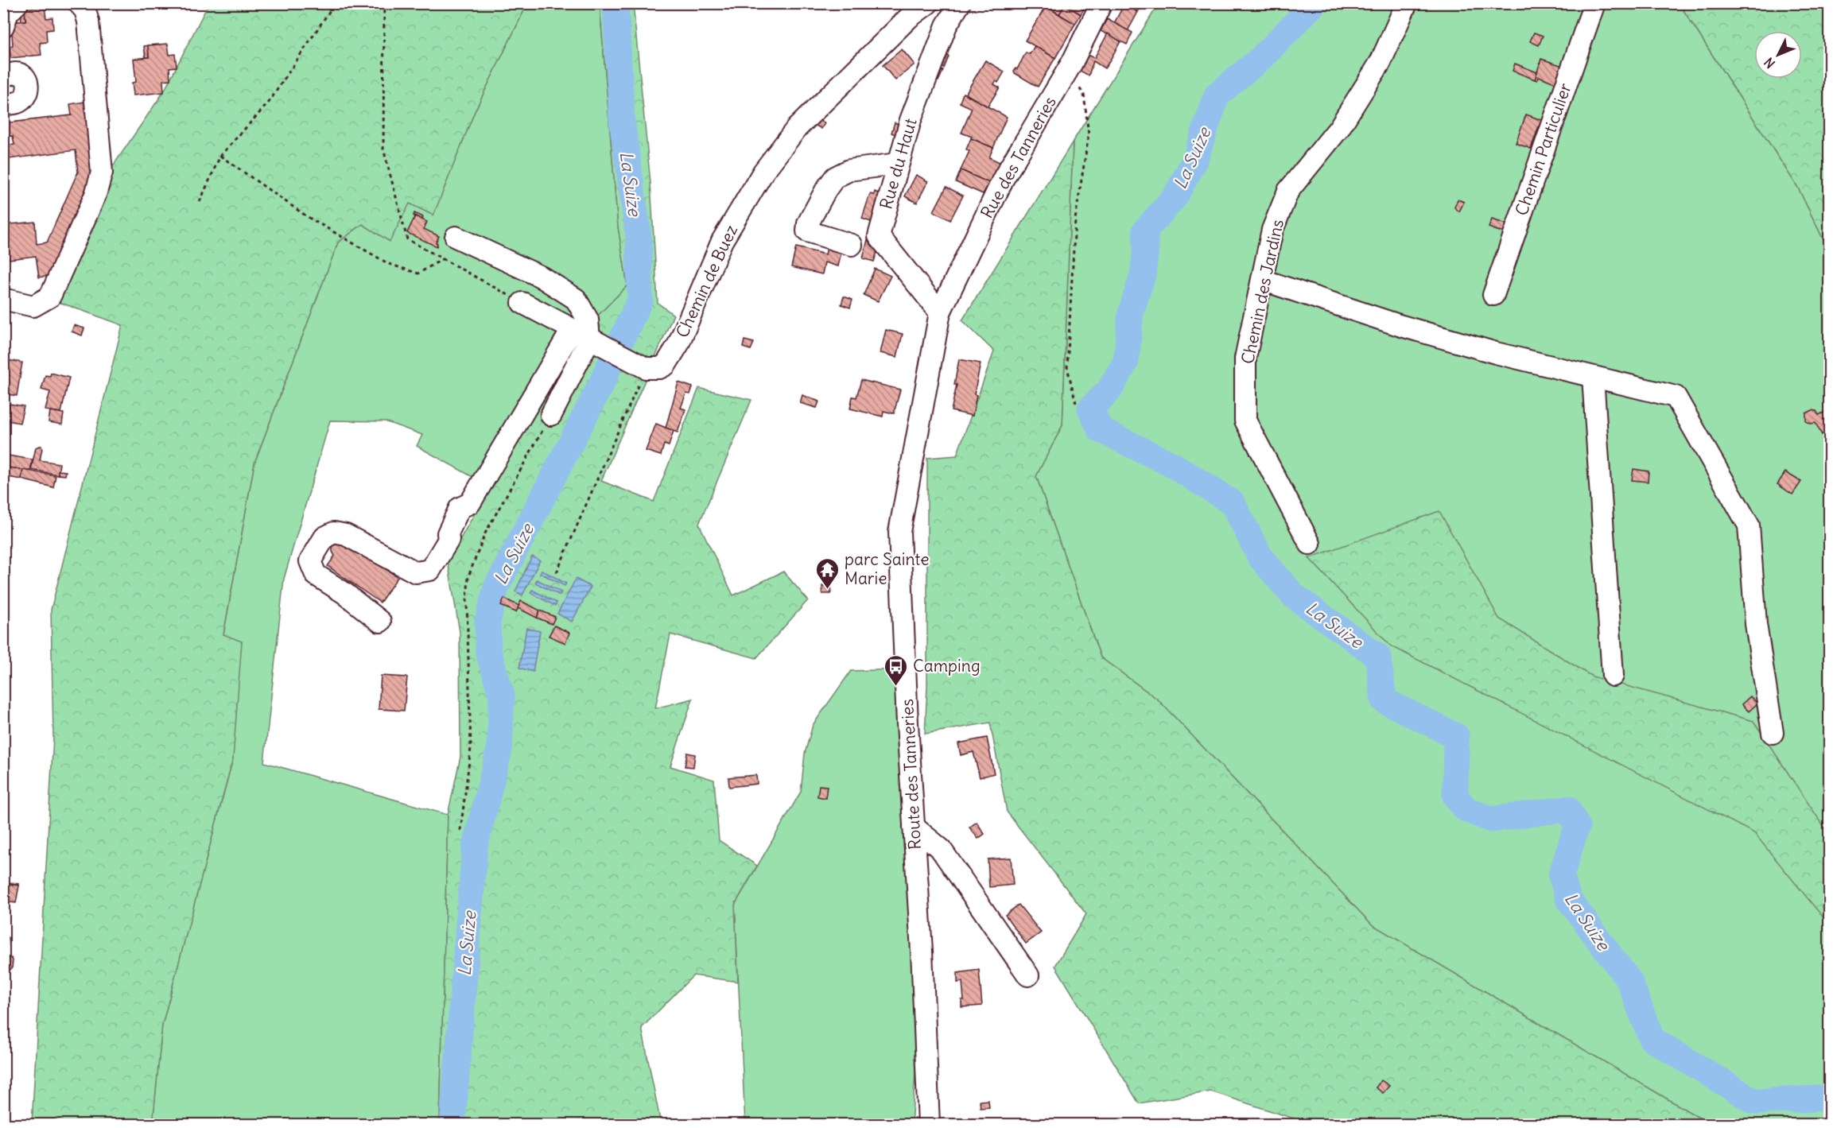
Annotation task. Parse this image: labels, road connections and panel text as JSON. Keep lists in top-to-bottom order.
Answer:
{
  "streets": {
    "street": [
      "Chemin Particulier",
      "Rue des Tanneries",
      "Rue du Haut",
      "Chemin de Buez",
      "Chemin des Jardins",
      "Route des Tanneries"
    ]
  },
  "crossings": [
    ["Rue des Tanneries", "Rue du Haut"],
    ["Rue des Tanneries", "Route des Tanneries"],
    ["Rue du Haut", "Route des Tanneries"]
  ],
  "water": ["La Suize"],
  "places": {
    "temple": ["parc Sainte Marie"],
    "bus stop": ["Camping"]
  },
  "north": "bottom left"
}
